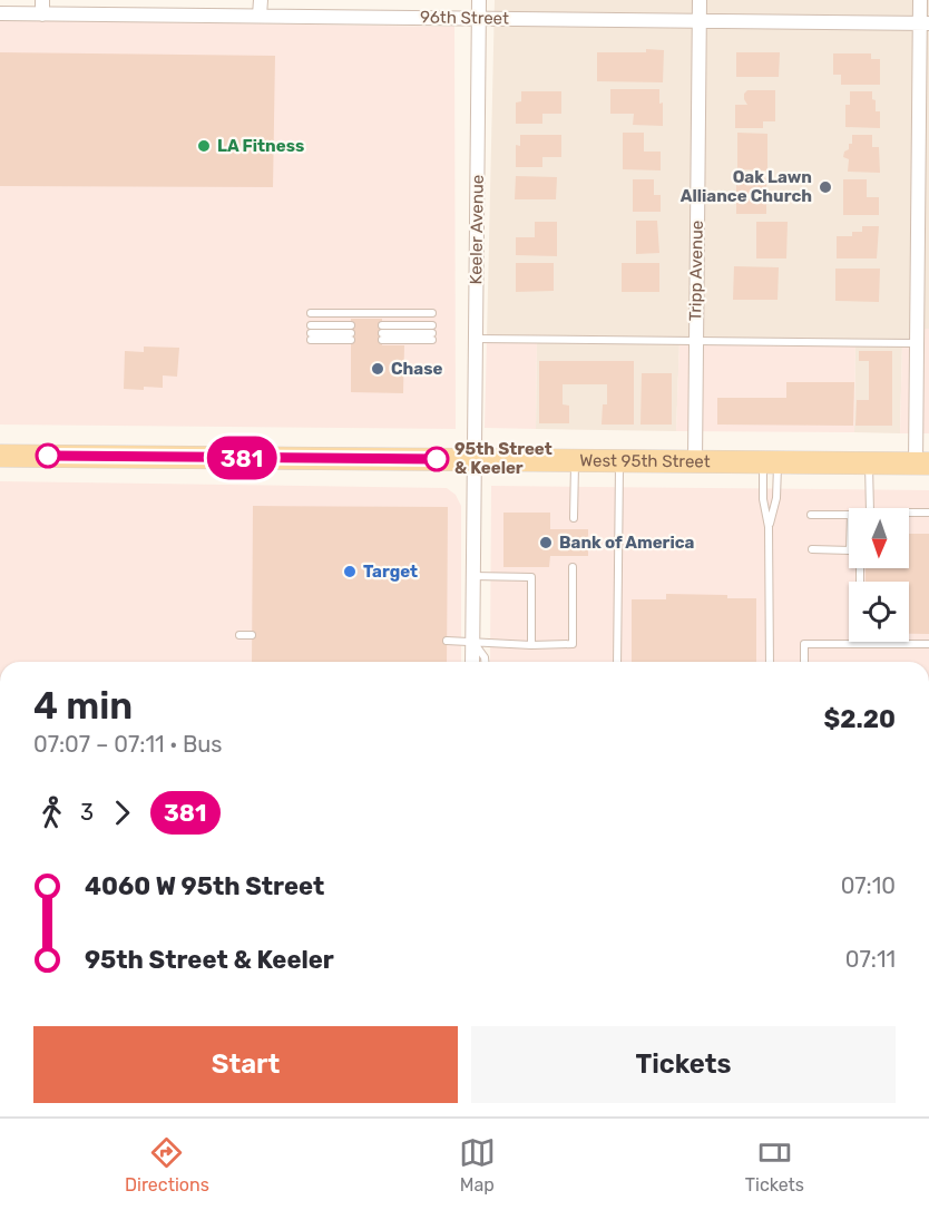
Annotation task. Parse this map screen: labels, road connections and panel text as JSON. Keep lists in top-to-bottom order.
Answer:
{
  "streets": {
    "main road": ["West 95th Street"],
    "street": ["96th Street", "Keeler Avenue", "Tripp Avenue"]
  },
  "crossings": [
    ["96th Street", "Keeler Avenue"],
    ["96th Street", "Tripp Avenue"],
    ["Keeler Avenue", "West 95th Street"],
    ["Tripp Avenue", "West 95th Street"]
  ],
  "places": [
    "LA Fitness",
    "Oak Lawn Alliance Church",
    "Chase",
    "95th Street & Keeler",
    "Bank of America",
    "Target"
  ],
  "lines": ["bus line 381"],
  "north": "bottom",
  "page": {
    "on_map": "381",
    "heading": ["4 min", "07:07 – 07:11 · Bus", "$2.20"],
    "legs": ["3", "381"],
    "list": [
      {
        "name": "4060 W 95th Street",
        "value": "07:10"
      },
      {
        "name": "95th Street & Keeler",
        "value": "07:11"
      }
    ],
    "buttons": ["Start", "Tickets"],
    "tabs": ["Directions", "Map", "Tickets"]
  }
}
